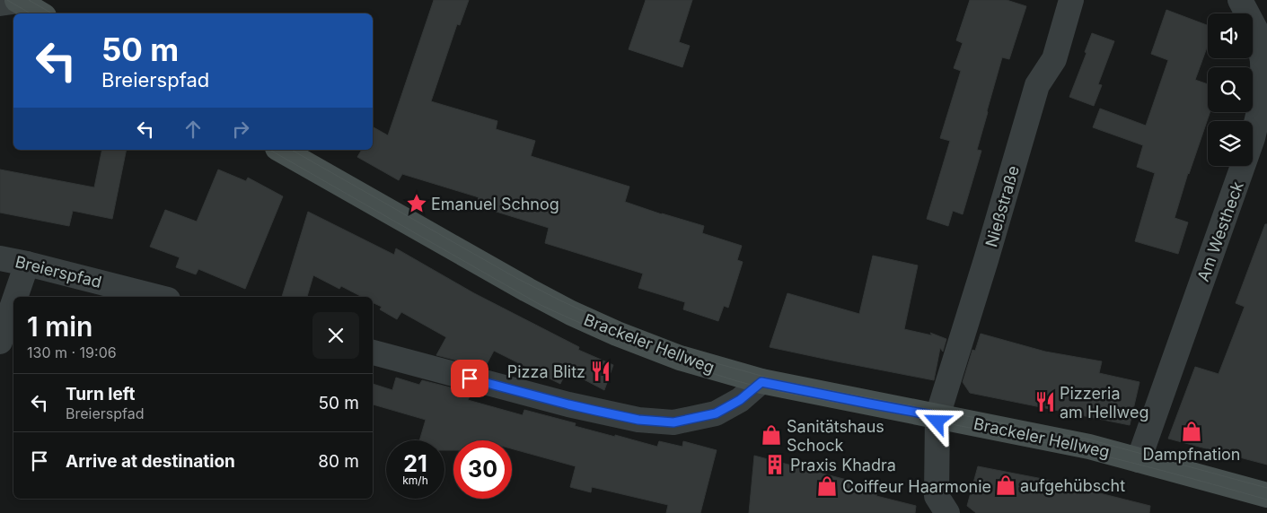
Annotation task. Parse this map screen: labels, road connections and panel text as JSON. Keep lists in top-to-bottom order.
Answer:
{
  "streets": {
    "main road": ["Brackeler Hellweg"],
    "street": ["Nießstraße", "Am Westheck", "Breierspfad"]
  },
  "crossings": [
    ["Nießstraße", "Brackeler Hellweg"],
    ["Am Westheck", "Brackeler Hellweg"]
  ],
  "places": {
    "place": ["Emanuel Schnog"],
    "restaurant": ["Pizza Blitz", "Pizzeria am Hellweg"],
    "shop": [
      "Dampfnation",
      "Sanitätshaus Schock",
      "aufgehübscht",
      "Coiffeur Haarmonie"
    ],
    "building": ["Praxis Khadra"]
  },
  "page": {
    "turn": ["50 m", "Breierspfad"],
    "heading": ["1 min", "130 m · 19:06"],
    "list": [
      {
        "name": "Turn left",
        "note": "Breierspfad",
        "value": "50 m"
      },
      {
        "name": "Arrive at destination",
        "value": "80 m"
      }
    ],
    "speed": "21 km/h",
    "limit": "30"
  }
}
